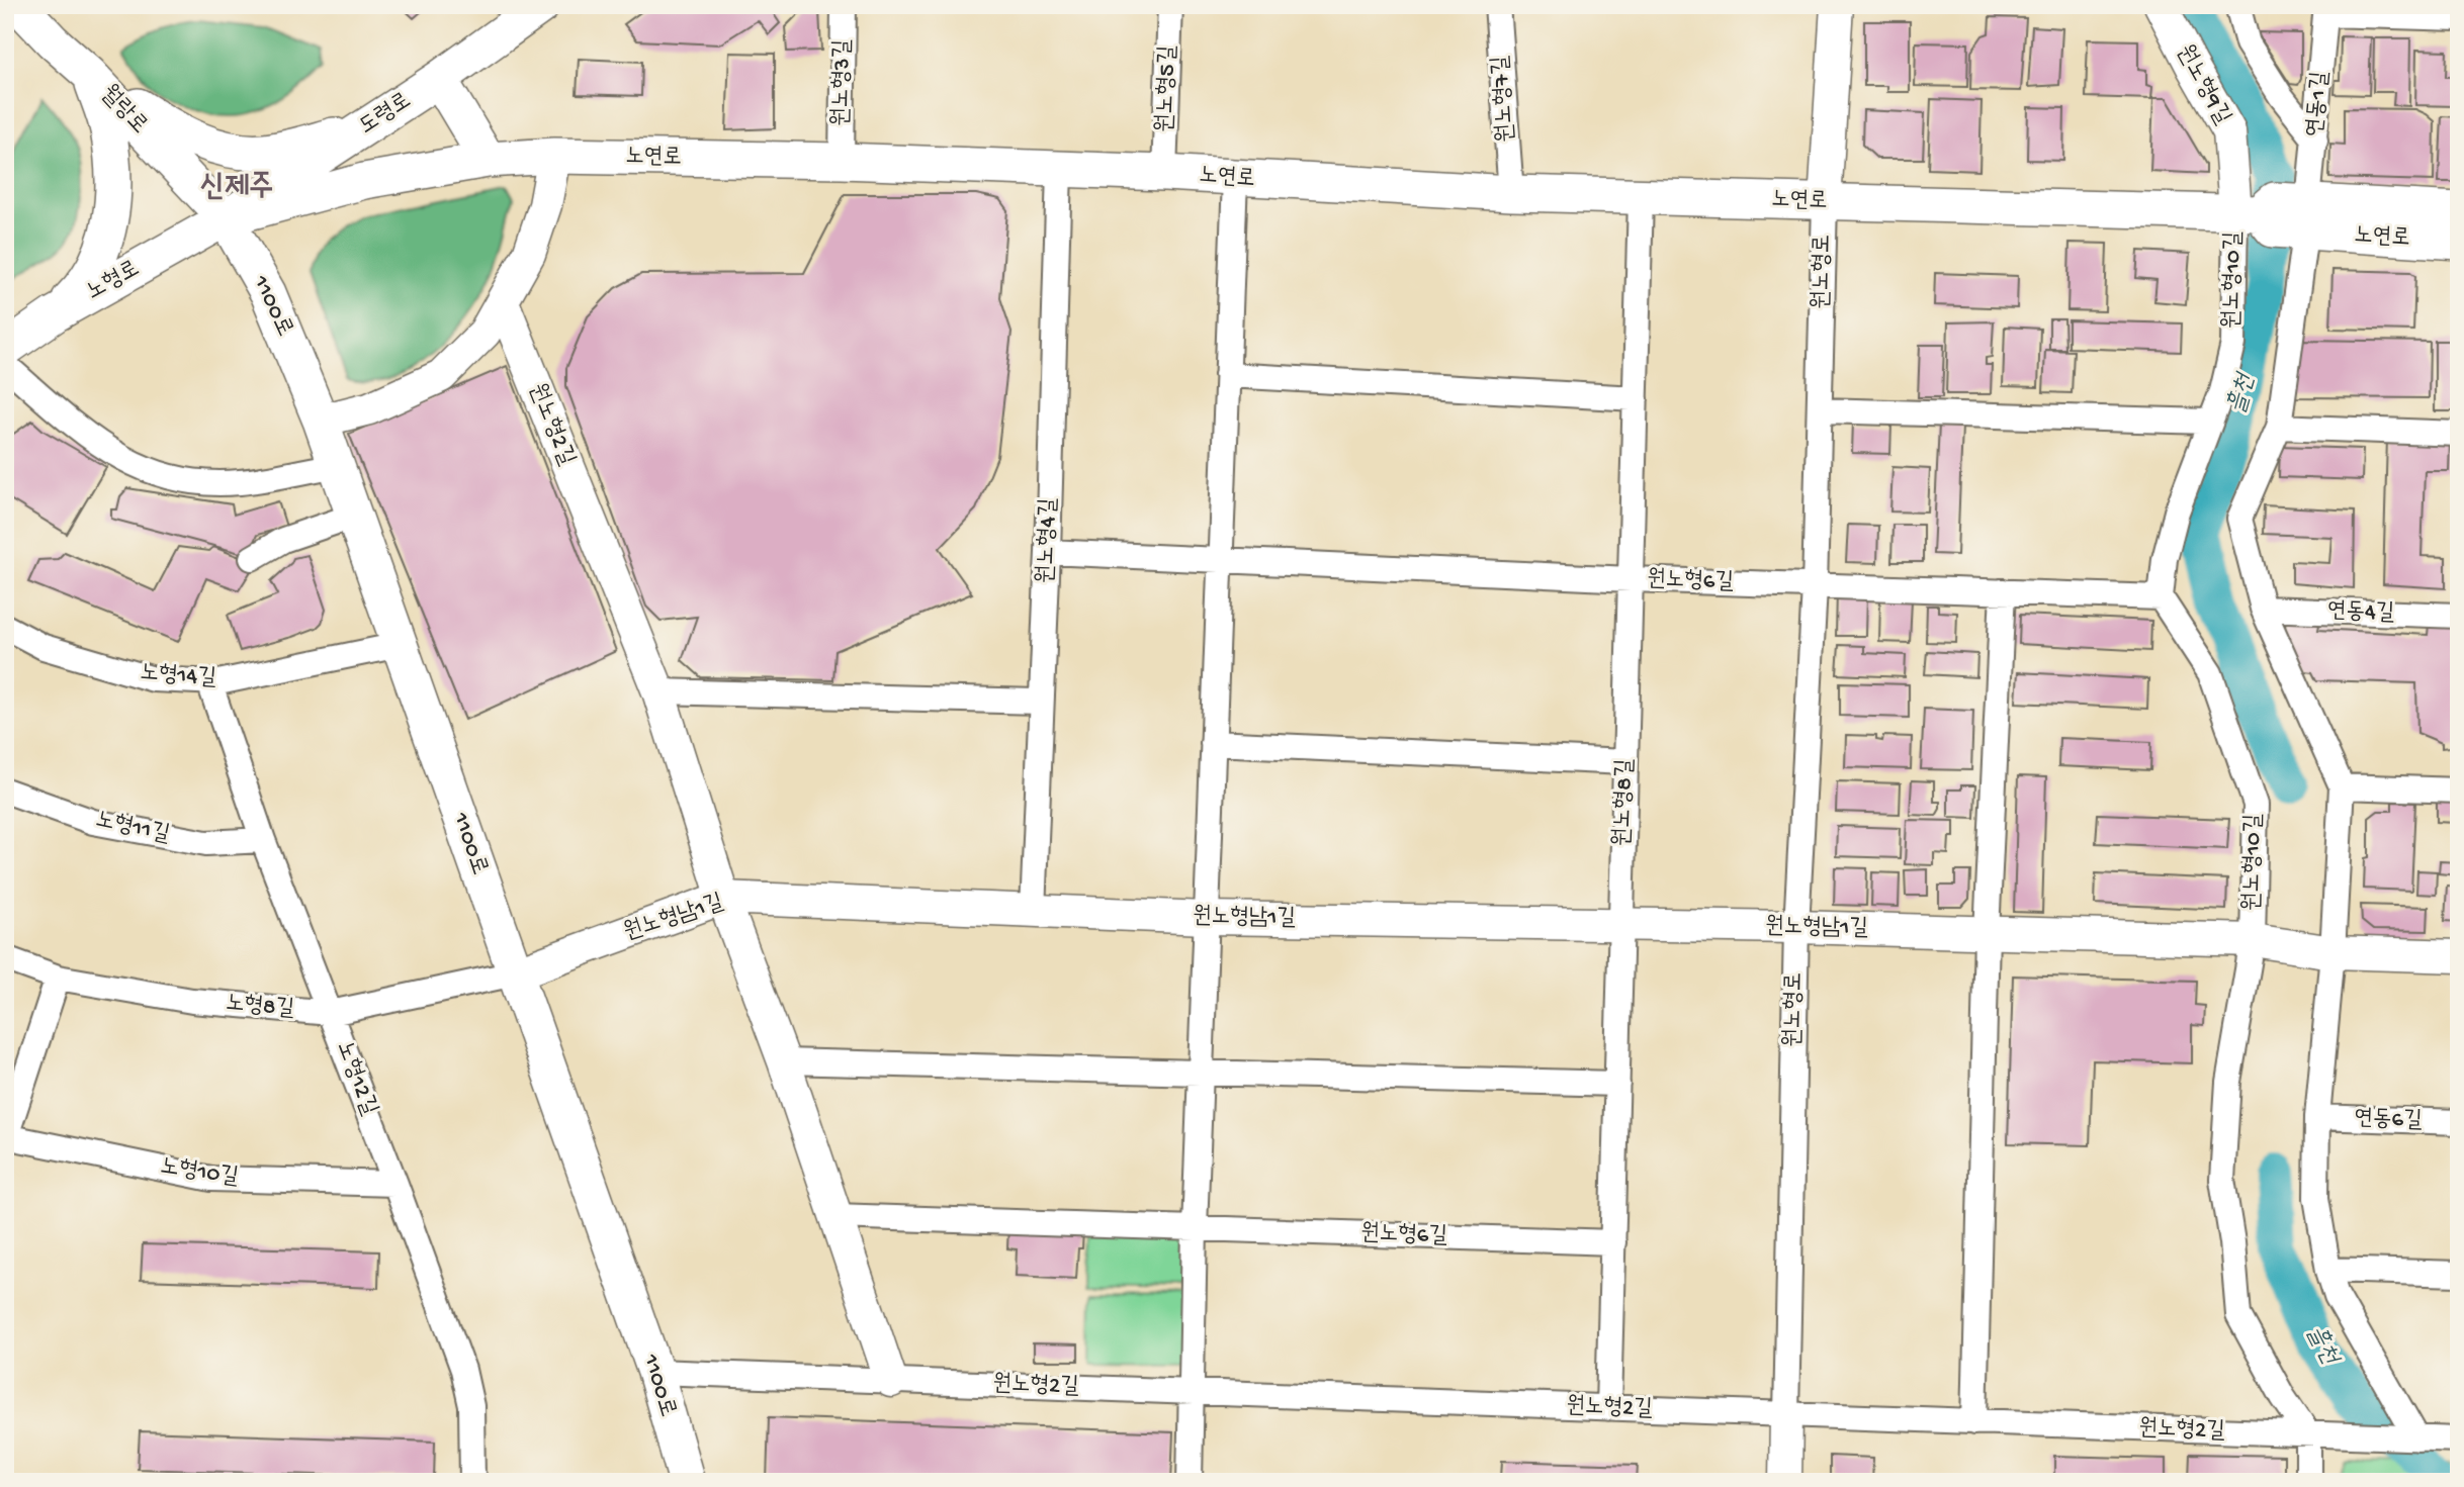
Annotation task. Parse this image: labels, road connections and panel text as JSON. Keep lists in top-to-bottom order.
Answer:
{
  "streets": {
    "main road": [
      "월랑로",
      "도령로",
      "노연로",
      "노형로",
      "1100로"
    ],
    "street": [
      "원노형3길",
      "원노형9길",
      "원노형5길",
      "원노형7길",
      "연동1길",
      "원노형로",
      "원노형10길",
      "원노형2길",
      "원노형4길",
      "원노형6길",
      "연동4길",
      "노형14길",
      "원노형8길",
      "노형11길",
      "원노형남1길",
      "노형8길",
      "노형12길",
      "연동6길",
      "노형10길"
    ]
  },
  "crossings": [
    ["원노형3길", "노연로"],
    ["원노형9길", "노연로"],
    ["원노형9길", "원노형10길"],
    ["원노형5길", "노연로"],
    ["원노형7길", "노연로"],
    ["연동1길", "노연로"],
    ["연동1길", "연동4길"],
    ["월랑로", "도령로"],
    ["월랑로", "노연로"],
    ["월랑로", "노형로"],
    ["월랑로", "1100로"],
    ["도령로", "노연로"],
    ["도령로", "노형로"],
    ["도령로", "1100로"],
    ["노연로", "원노형로"],
    ["노연로", "원노형10길"],
    ["노연로", "노형로"],
    ["노연로", "1100로"],
    ["노연로", "원노형4길"],
    ["노연로", "원노형8길"],
    ["원노형로", "원노형2길"],
    ["원노형로", "원노형6길"],
    ["원노형로", "원노형남1길"],
    ["원노형10길", "원노형2길"],
    ["원노형10길", "원노형6길"],
    ["원노형10길", "원노형남1길"],
    ["노형로", "1100로"],
    ["1100로", "원노형2길"],
    ["1100로", "노형14길"],
    ["1100로", "원노형남1길"],
    ["1100로", "노형8길"],
    ["원노형2길", "원노형8길"],
    ["원노형2길", "원노형남1길"],
    ["원노형4길", "원노형6길"],
    ["원노형4길", "원노형남1길"],
    ["원노형6길", "원노형8길"],
    ["노형14길", "노형12길"],
    ["원노형8길", "원노형남1길"],
    ["노형11길", "노형12길"],
    ["원노형남1길", "노형8길"],
    ["노형8길", "노형12길"],
    ["노형12길", "노형10길"]
  ],
  "districts": ["신제주"],
  "water": ["흘천"]
}
